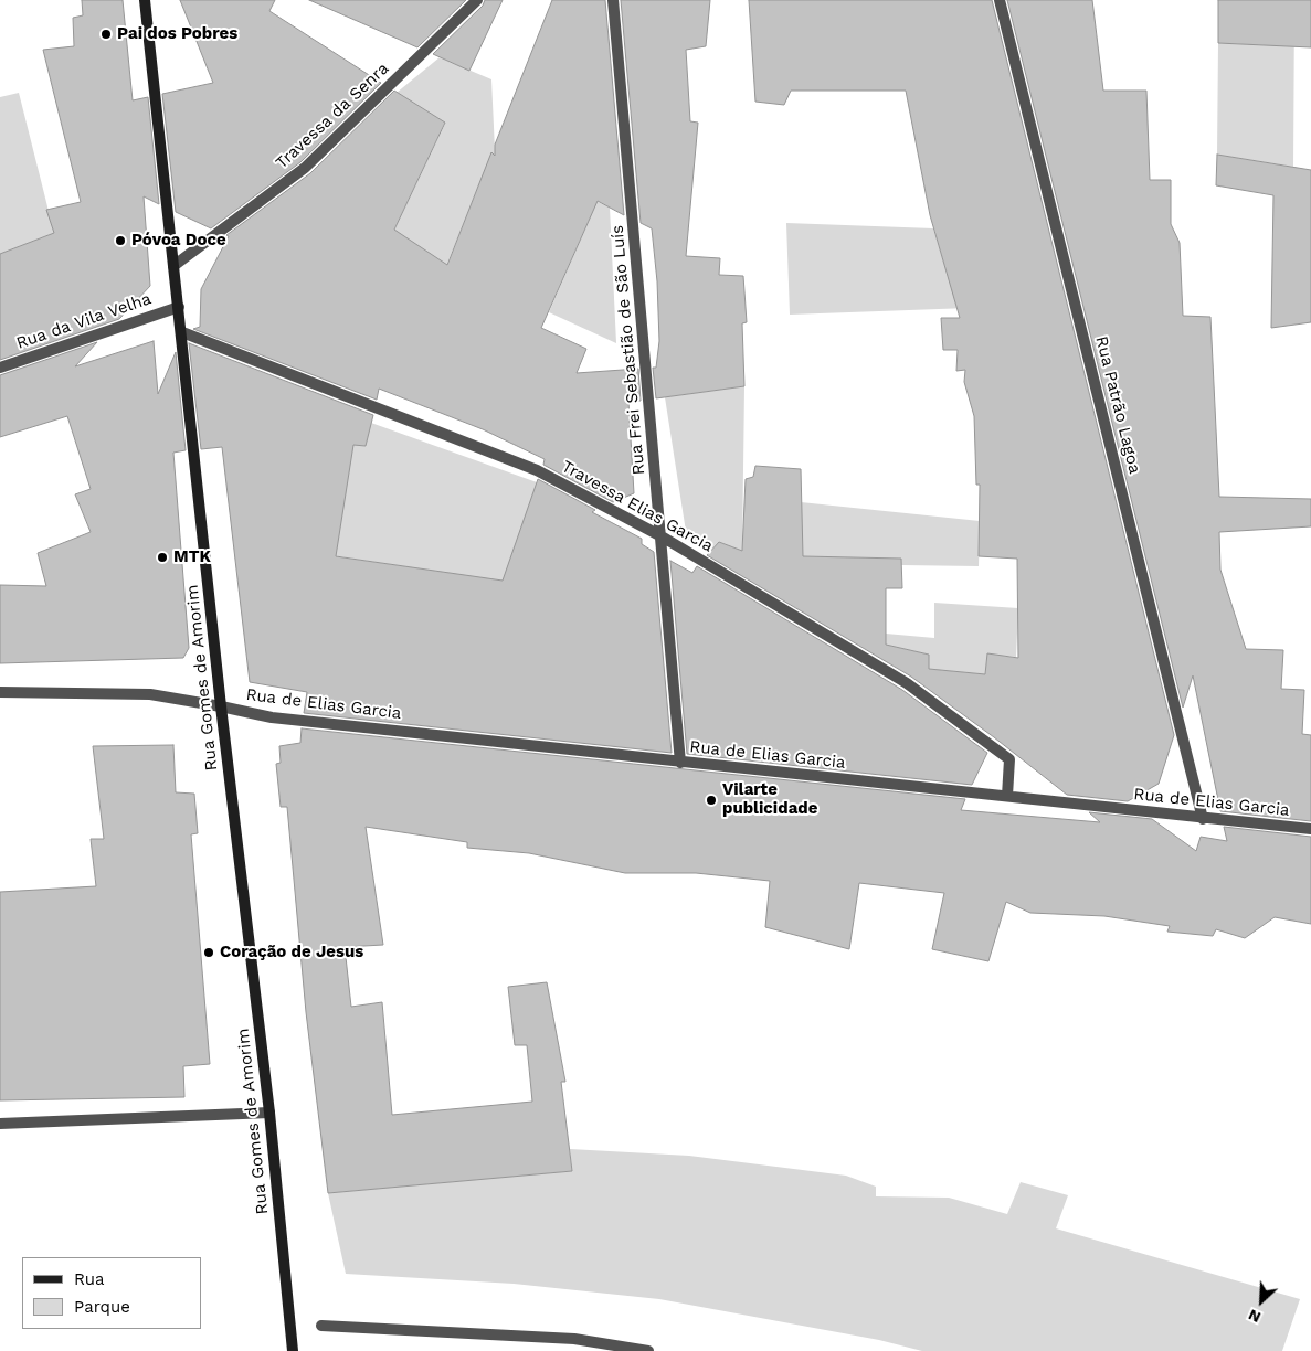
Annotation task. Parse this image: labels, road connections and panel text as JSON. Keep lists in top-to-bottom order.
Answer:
{
  "streets": {
    "main road": ["Rua Gomes de Amorim"],
    "street": [
      "Travessa da Senra",
      "Rua da Vila Velha",
      "Rua Frei Sebastião de São Luís",
      "Rua Patrão Lagoa",
      "Travessa Elias Garcia",
      "Rua de Elias Garcia"
    ]
  },
  "crossings": [
    ["Travessa da Senra", "Rua Gomes de Amorim"],
    ["Rua da Vila Velha", "Rua Gomes de Amorim"],
    ["Rua Frei Sebastião de São Luís", "Travessa Elias Garcia"],
    ["Rua Frei Sebastião de São Luís", "Rua de Elias Garcia"],
    ["Rua Patrão Lagoa", "Rua de Elias Garcia"],
    ["Travessa Elias Garcia", "Rua Gomes de Amorim"],
    ["Travessa Elias Garcia", "Rua de Elias Garcia"],
    ["Rua Gomes de Amorim", "Rua de Elias Garcia"]
  ],
  "places": [
    "Pai dos Pobres",
    "Póvoa Doce",
    "MTK",
    "Vilarte publicidade",
    "Coração de Jesus"
  ],
  "legend": ["Rua", "Parque"],
  "north": "bottom left"
}
